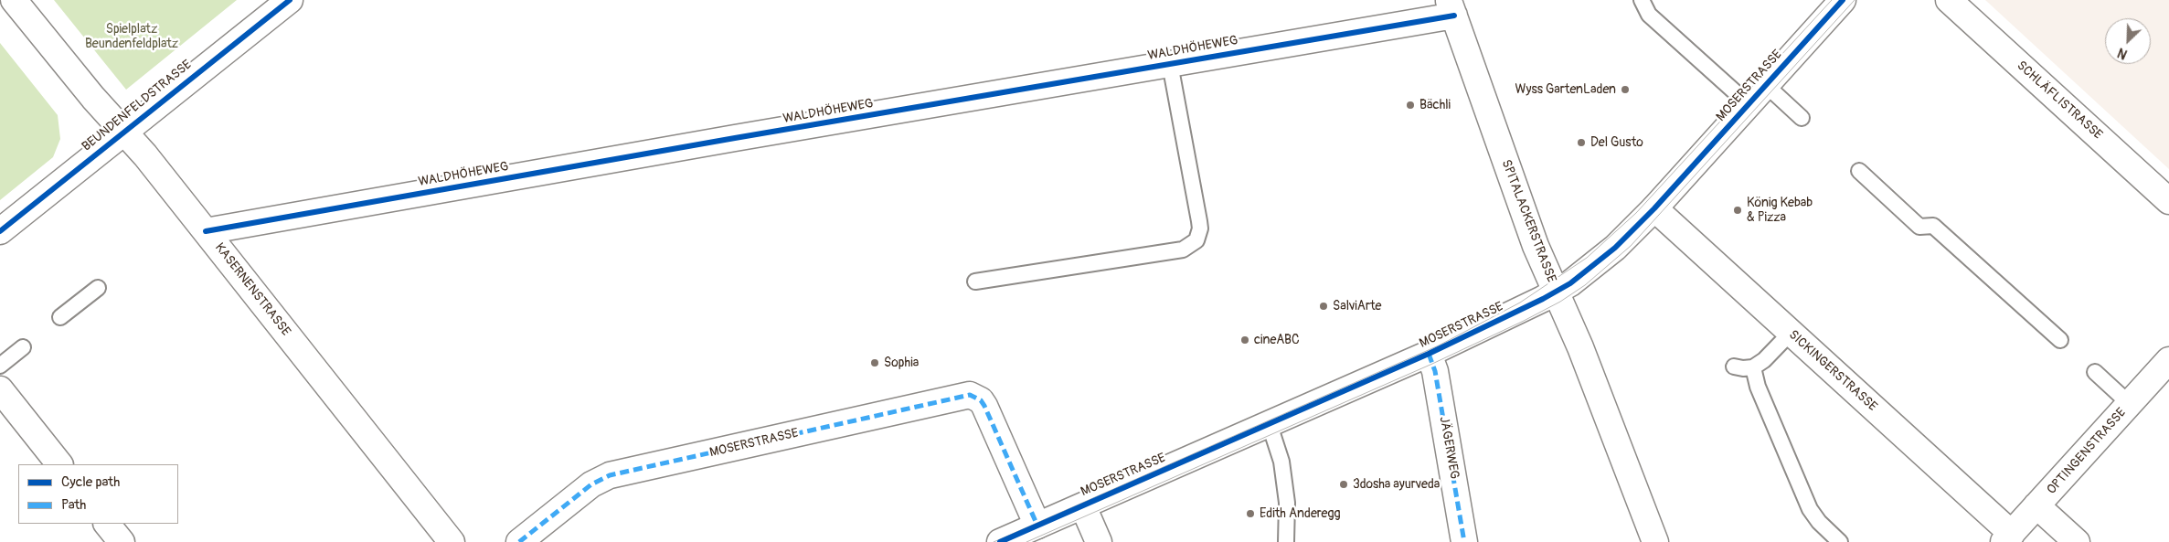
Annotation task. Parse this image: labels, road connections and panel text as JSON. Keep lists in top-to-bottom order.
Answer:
{
  "streets": {
    "street": [
      "WALDHÖHEWEG",
      "MOSERSTRASSE",
      "SCHLÄFLISTRASSE",
      "BEUNDENFELDSTRASSE",
      "SPITALACKERSTRASSE",
      "KASERNENSTRASSE",
      "SICKINGERSTRASSE",
      "JÄGERWEG",
      "OPTINGENSTRASSE"
    ]
  },
  "crossings": [
    ["WALDHÖHEWEG", "SPITALACKERSTRASSE"],
    ["WALDHÖHEWEG", "KASERNENSTRASSE"],
    ["MOSERSTRASSE", "SPITALACKERSTRASSE"],
    ["MOSERSTRASSE", "SICKINGERSTRASSE"],
    ["MOSERSTRASSE", "JÄGERWEG"],
    ["BEUNDENFELDSTRASSE", "KASERNENSTRASSE"],
    ["SICKINGERSTRASSE", "OPTINGENSTRASSE"]
  ],
  "parks": ["Spielplatz Beundenfeldplatz"],
  "places": [
    "Wyss GartenLaden",
    "Bächli",
    "Del Gusto",
    "König Kebab & Pizza",
    "SalviArte",
    "cineABC",
    "Sophia",
    "3dosha ayurveda",
    "Edith Anderegg"
  ],
  "legend": ["Cycle path", "Path"],
  "north": "bottom left"
}
